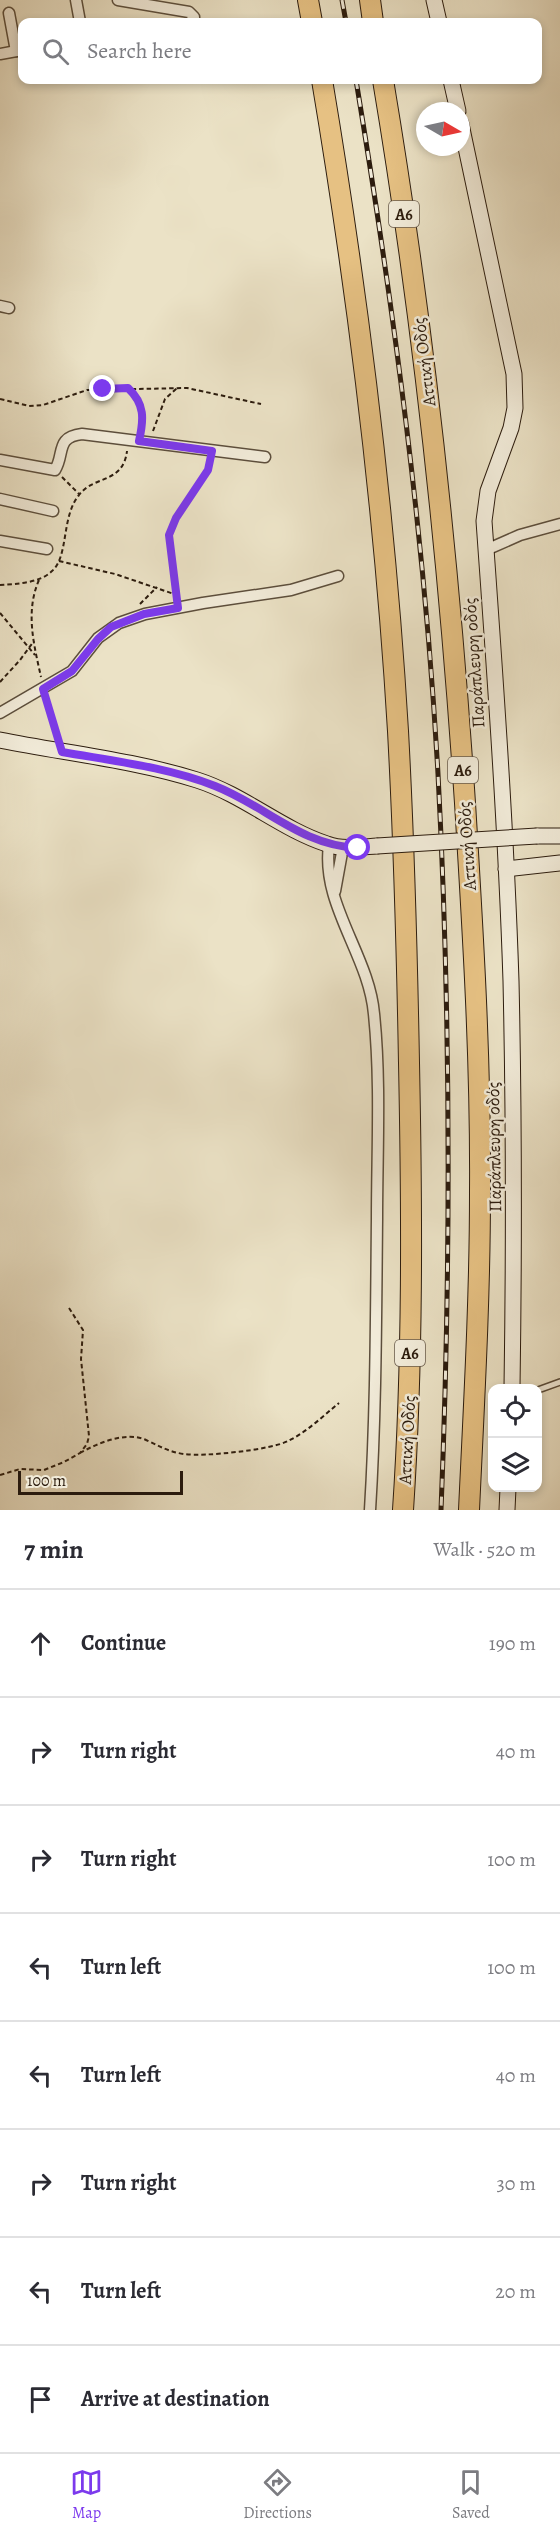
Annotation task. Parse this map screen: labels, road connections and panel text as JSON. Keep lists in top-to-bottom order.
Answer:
{
  "streets": {
    "highway": ["Α6", "Αττική Οδός"],
    "street": ["Παράπλευρη οδός"]
  },
  "scale_bar": "100 m",
  "north": "right",
  "page": {
    "search": "Search here",
    "scale": "100 m",
    "heading": ["7 min", "Walk · 520 m"],
    "list": [
      ["Continue", "190 m"],
      ["Turn right", "40 m"],
      ["Turn right", "100 m"],
      ["Turn left", "100 m"],
      ["Turn left", "40 m"],
      ["Turn right", "30 m"],
      ["Turn left", "20 m"],
      "Arrive at destination"
    ],
    "nav": ["Map", "Directions", "Saved"]
  }
}
